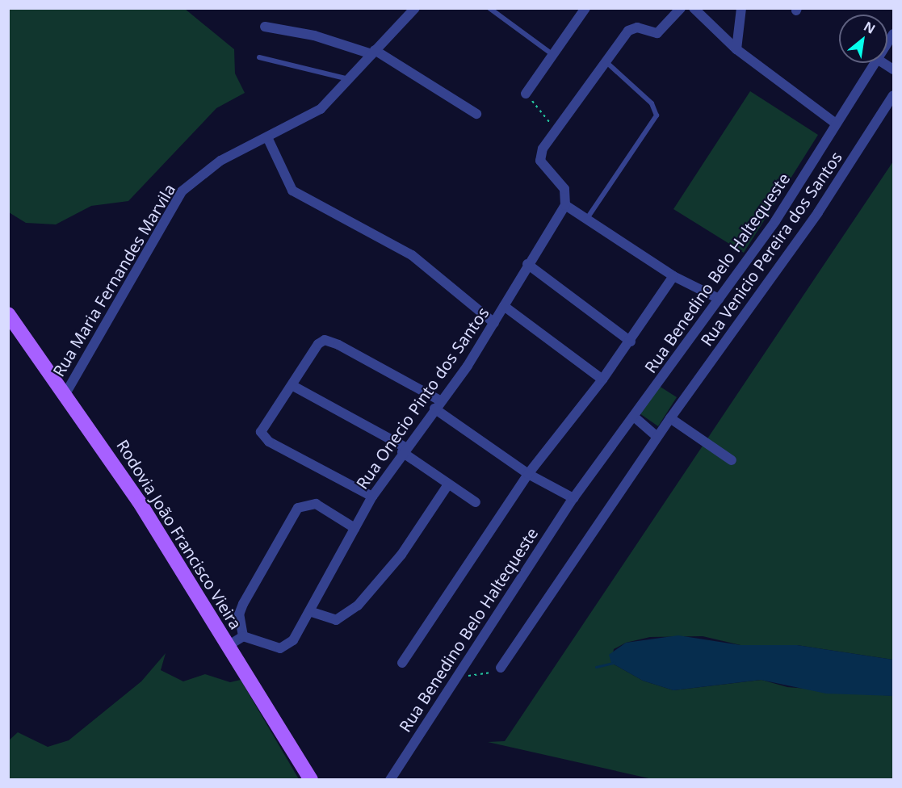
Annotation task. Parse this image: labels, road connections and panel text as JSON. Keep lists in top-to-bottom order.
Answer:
{
  "streets": {
    "main road": ["Rodovia João Francisco Vieira"],
    "street": [
      "Rua Venicio Pereira dos Santos",
      "Rua Benedino Belo Haltequeste",
      "Rua Maria Fernandes Marvila",
      "Rua Onecio Pinto dos Santos"
    ]
  },
  "crossings": [
    ["Rua Maria Fernandes Marvila", "Rodovia João Francisco Vieira"]
  ],
  "north": "top right"
}
